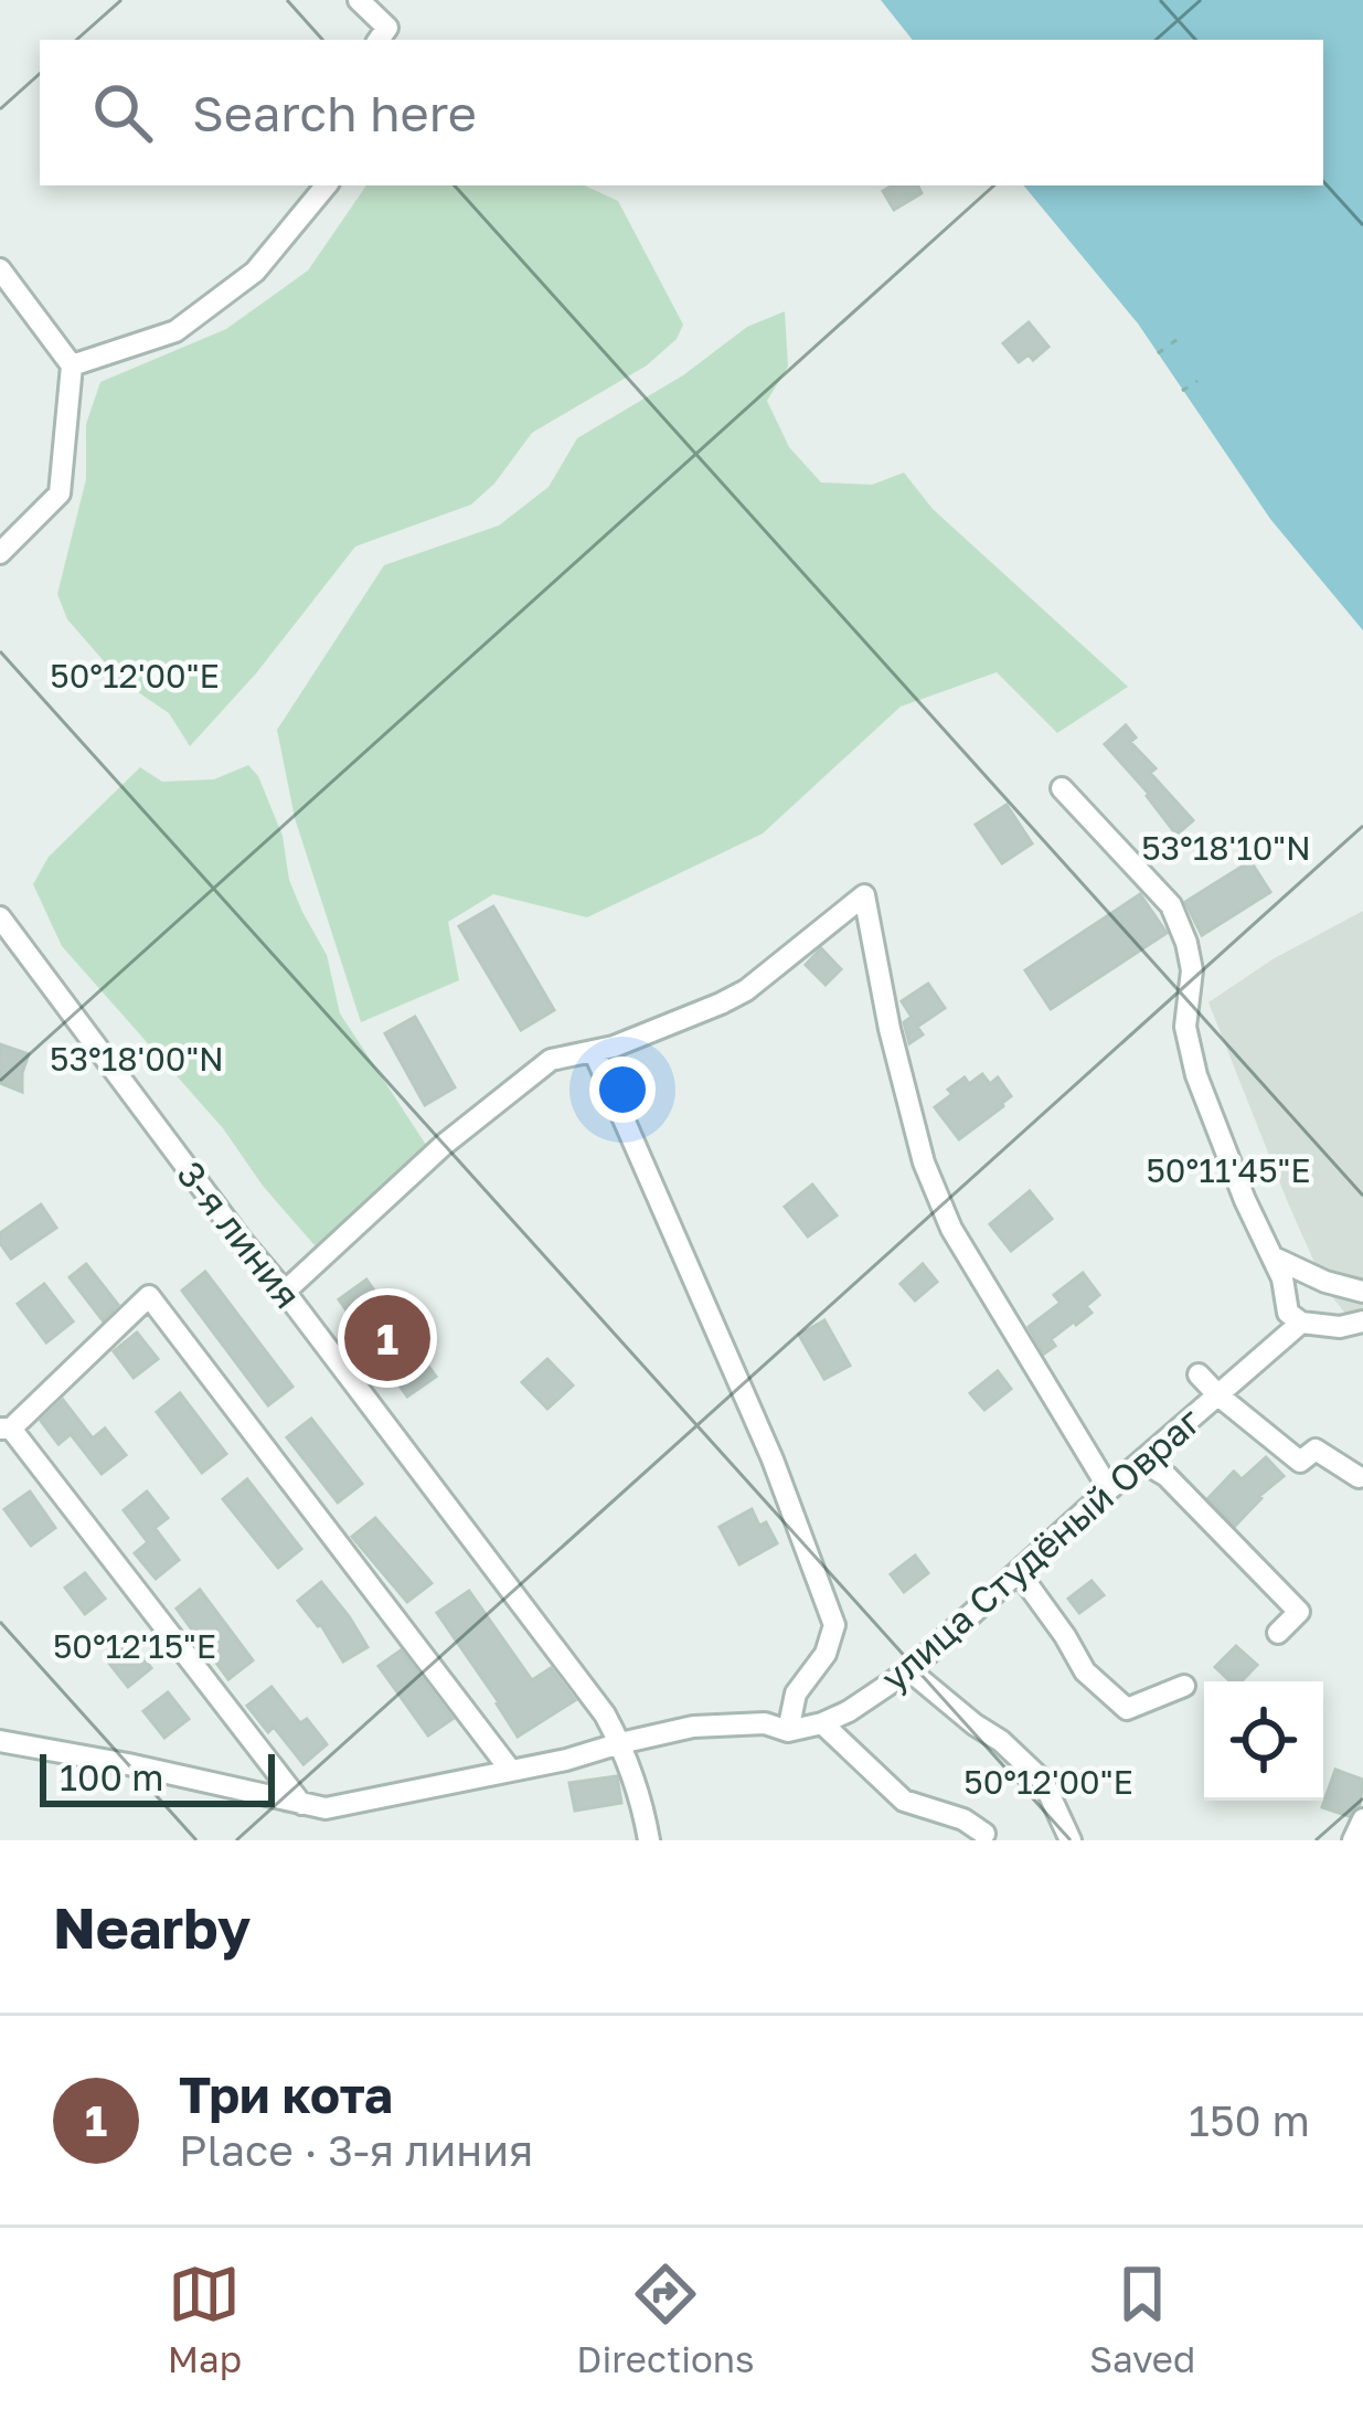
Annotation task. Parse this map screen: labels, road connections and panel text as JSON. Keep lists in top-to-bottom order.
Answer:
{
  "streets": {
    "street": ["3-я линия", "улица Студёный Овраг"]
  },
  "crossings": [
    ["3-я линия", "улица Студёный Овраг"]
  ],
  "scale_bar": "100 m",
  "page": {
    "search": "Search here",
    "pins": "1",
    "scale": "100 m",
    "heading": "Nearby",
    "list": [
      {
        "mark": "1",
        "name": "Три кота",
        "note": "Place · 3-я линия",
        "value": "150 m"
      }
    ],
    "nav": ["Map", "Directions", "Saved"]
  },
  "coordinates": [
    "50°12'00\"E",
    "53°18'10\"N",
    "53°18'00\"N",
    "50°11'45\"E",
    "50°12'15\"E"
  ]
}
